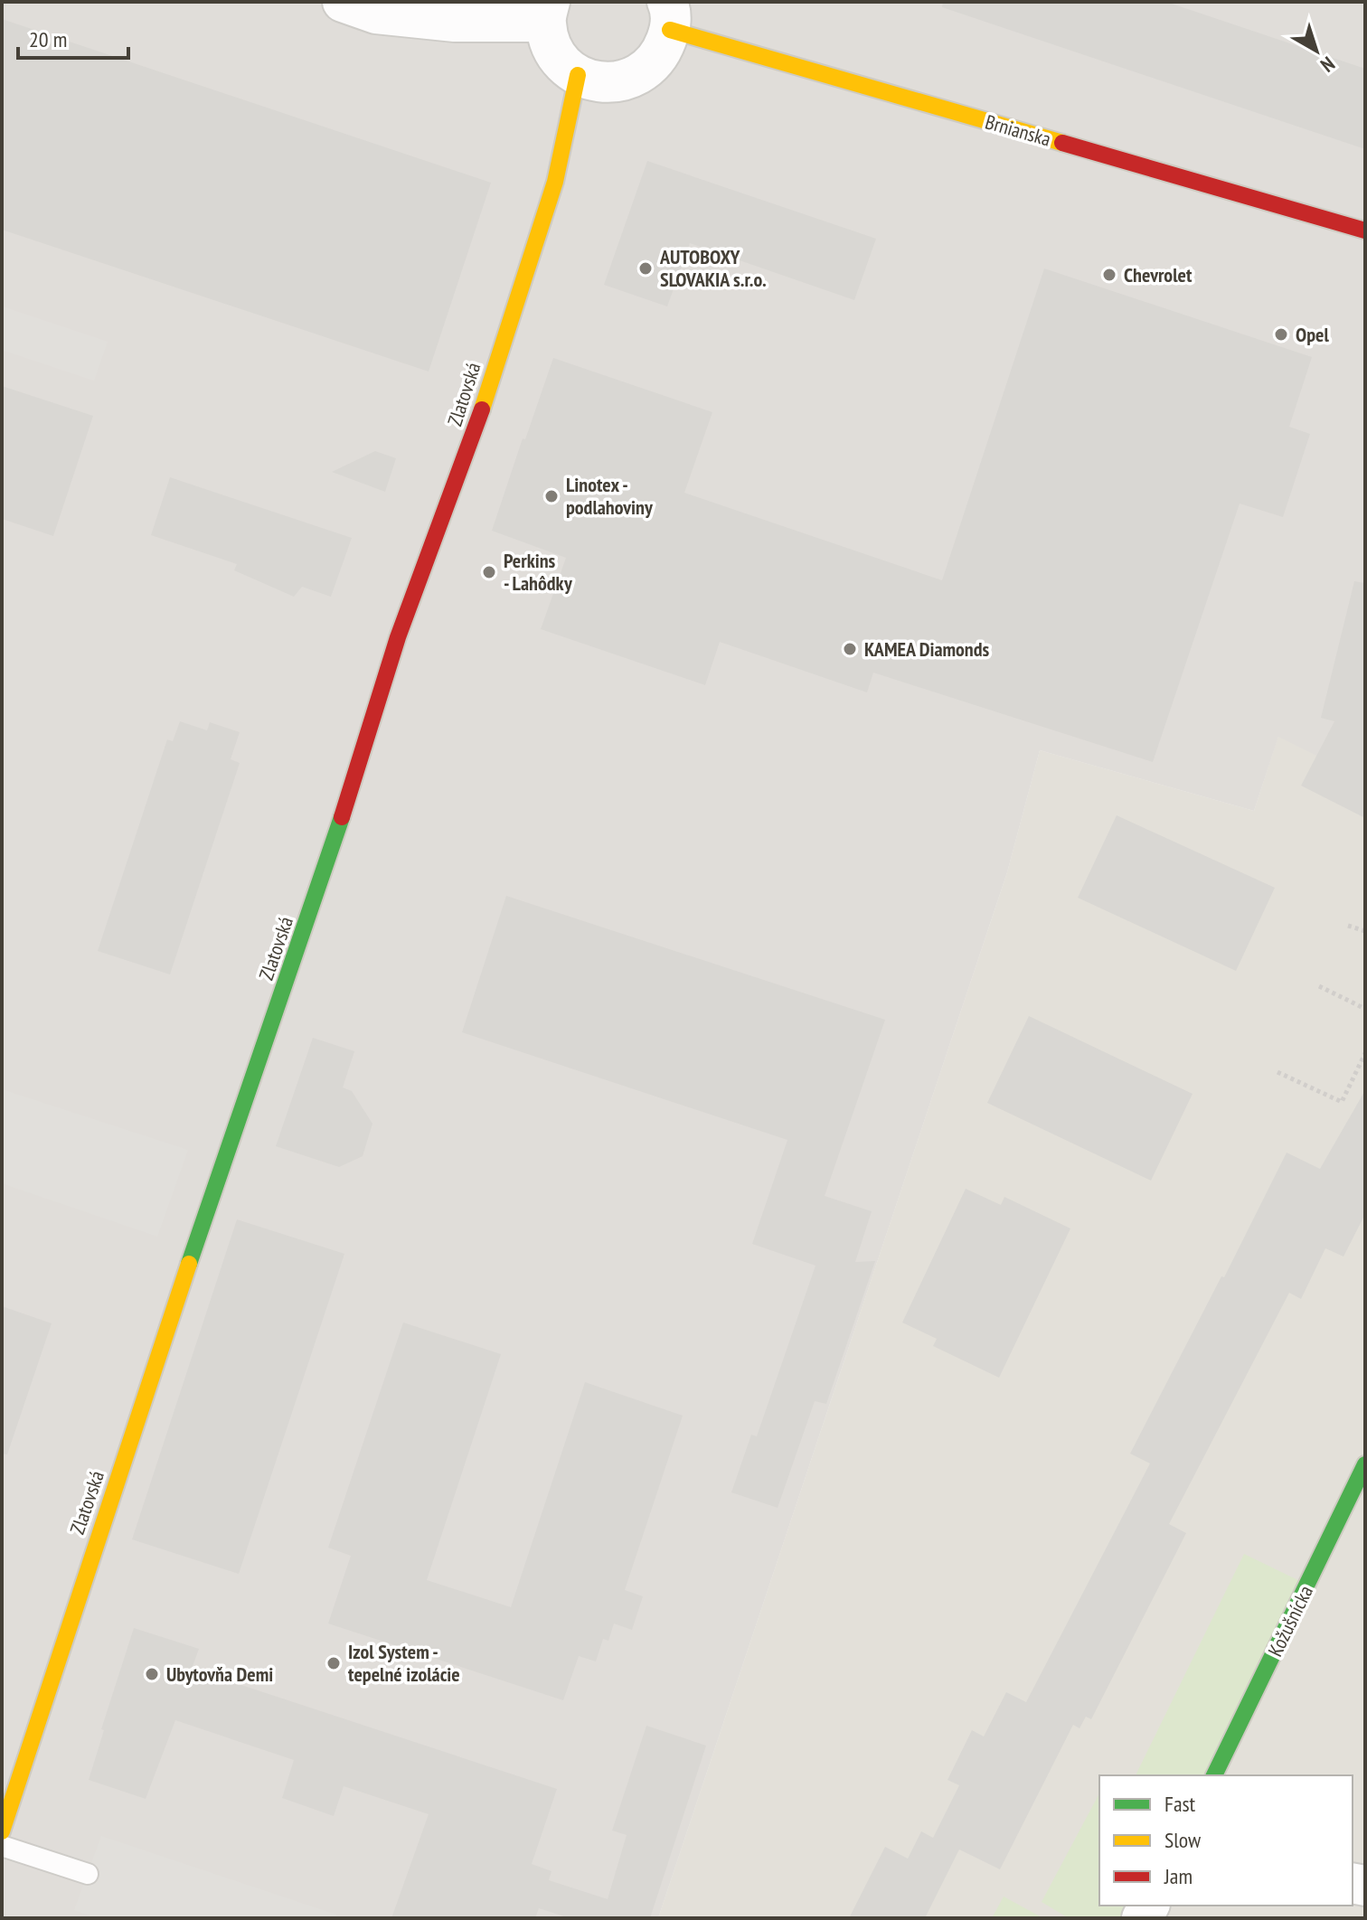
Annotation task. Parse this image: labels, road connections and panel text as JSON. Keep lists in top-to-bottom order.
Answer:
{
  "streets": {
    "street": ["Brnianska", "Zlatovská", "Kožušnícka"]
  },
  "places": [
    "AUTOBOXY SLOVAKIA s.r.o.",
    "Chevrolet",
    "Opel",
    "Linotex - podlahoviny",
    "Perkins - Lahôdky",
    "KAMEA Diamonds",
    "Izol System - tepelné izolácie",
    "Ubytovňa Demi"
  ],
  "legend": ["Fast", "Slow", "Jam"],
  "scale_bar": "20 m",
  "north": "bottom right"
}
